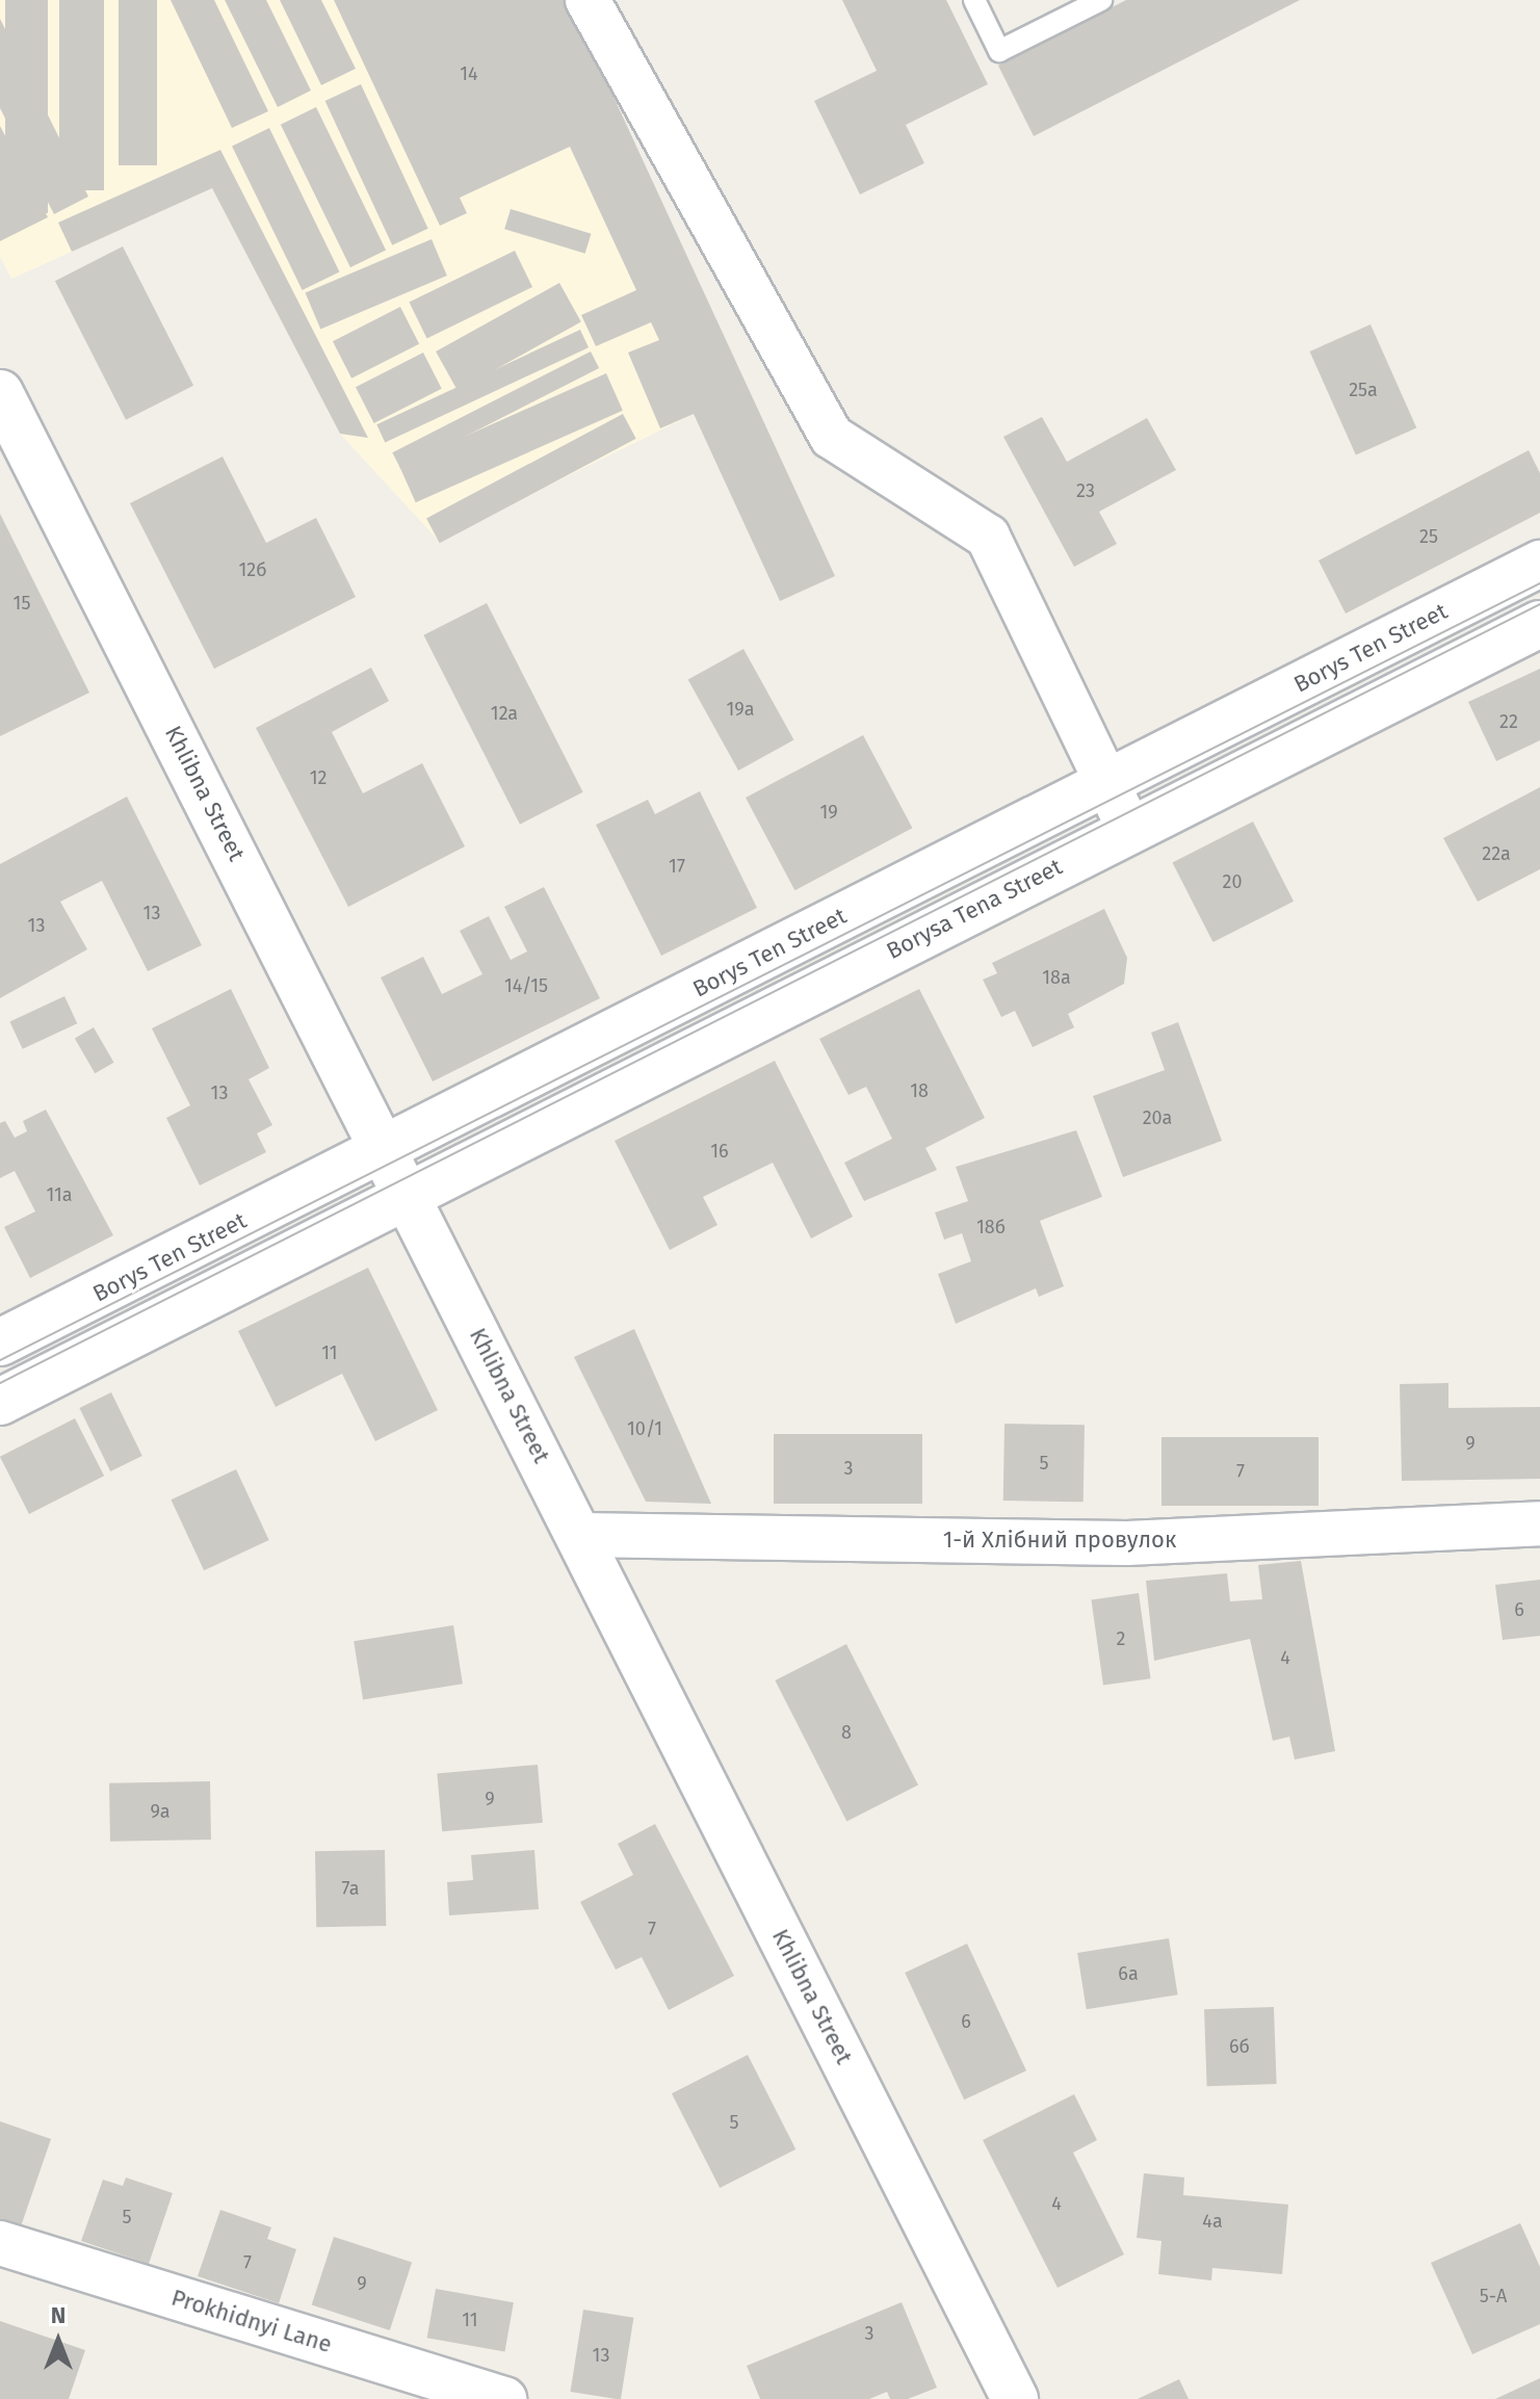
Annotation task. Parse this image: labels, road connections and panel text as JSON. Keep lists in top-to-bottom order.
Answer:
{
  "streets": {
    "street": [
      "Borys Ten Street",
      "Khlibna Street",
      "Borysa Tena Street",
      "1-й Хлібний провулок",
      "Prokhidnyi Lane"
    ]
  },
  "crossings": [
    ["Borys Ten Street", "Khlibna Street"],
    ["Khlibna Street", "Borysa Tena Street"],
    ["Khlibna Street", "1-й Хлібний провулок"]
  ],
  "house_numbers": [
    "14",
    "25а",
    "23",
    "25",
    "12б",
    "15",
    "19а",
    "12а",
    "22",
    "12",
    "19",
    "22а",
    "17",
    "20",
    "13",
    "13",
    "18а",
    "14/15",
    "18",
    "13",
    "20а",
    "16",
    "11а",
    "18б",
    "11",
    "10/1",
    "9",
    "5",
    "3",
    "7",
    "6",
    "2",
    "4",
    "8",
    "9",
    "9а",
    "7а",
    "7",
    "6а",
    "6",
    "6б",
    "5",
    "4",
    "5",
    "4а",
    "7",
    "9",
    "5-А",
    "11",
    "3",
    "13"
  ],
  "north": "top"
}
